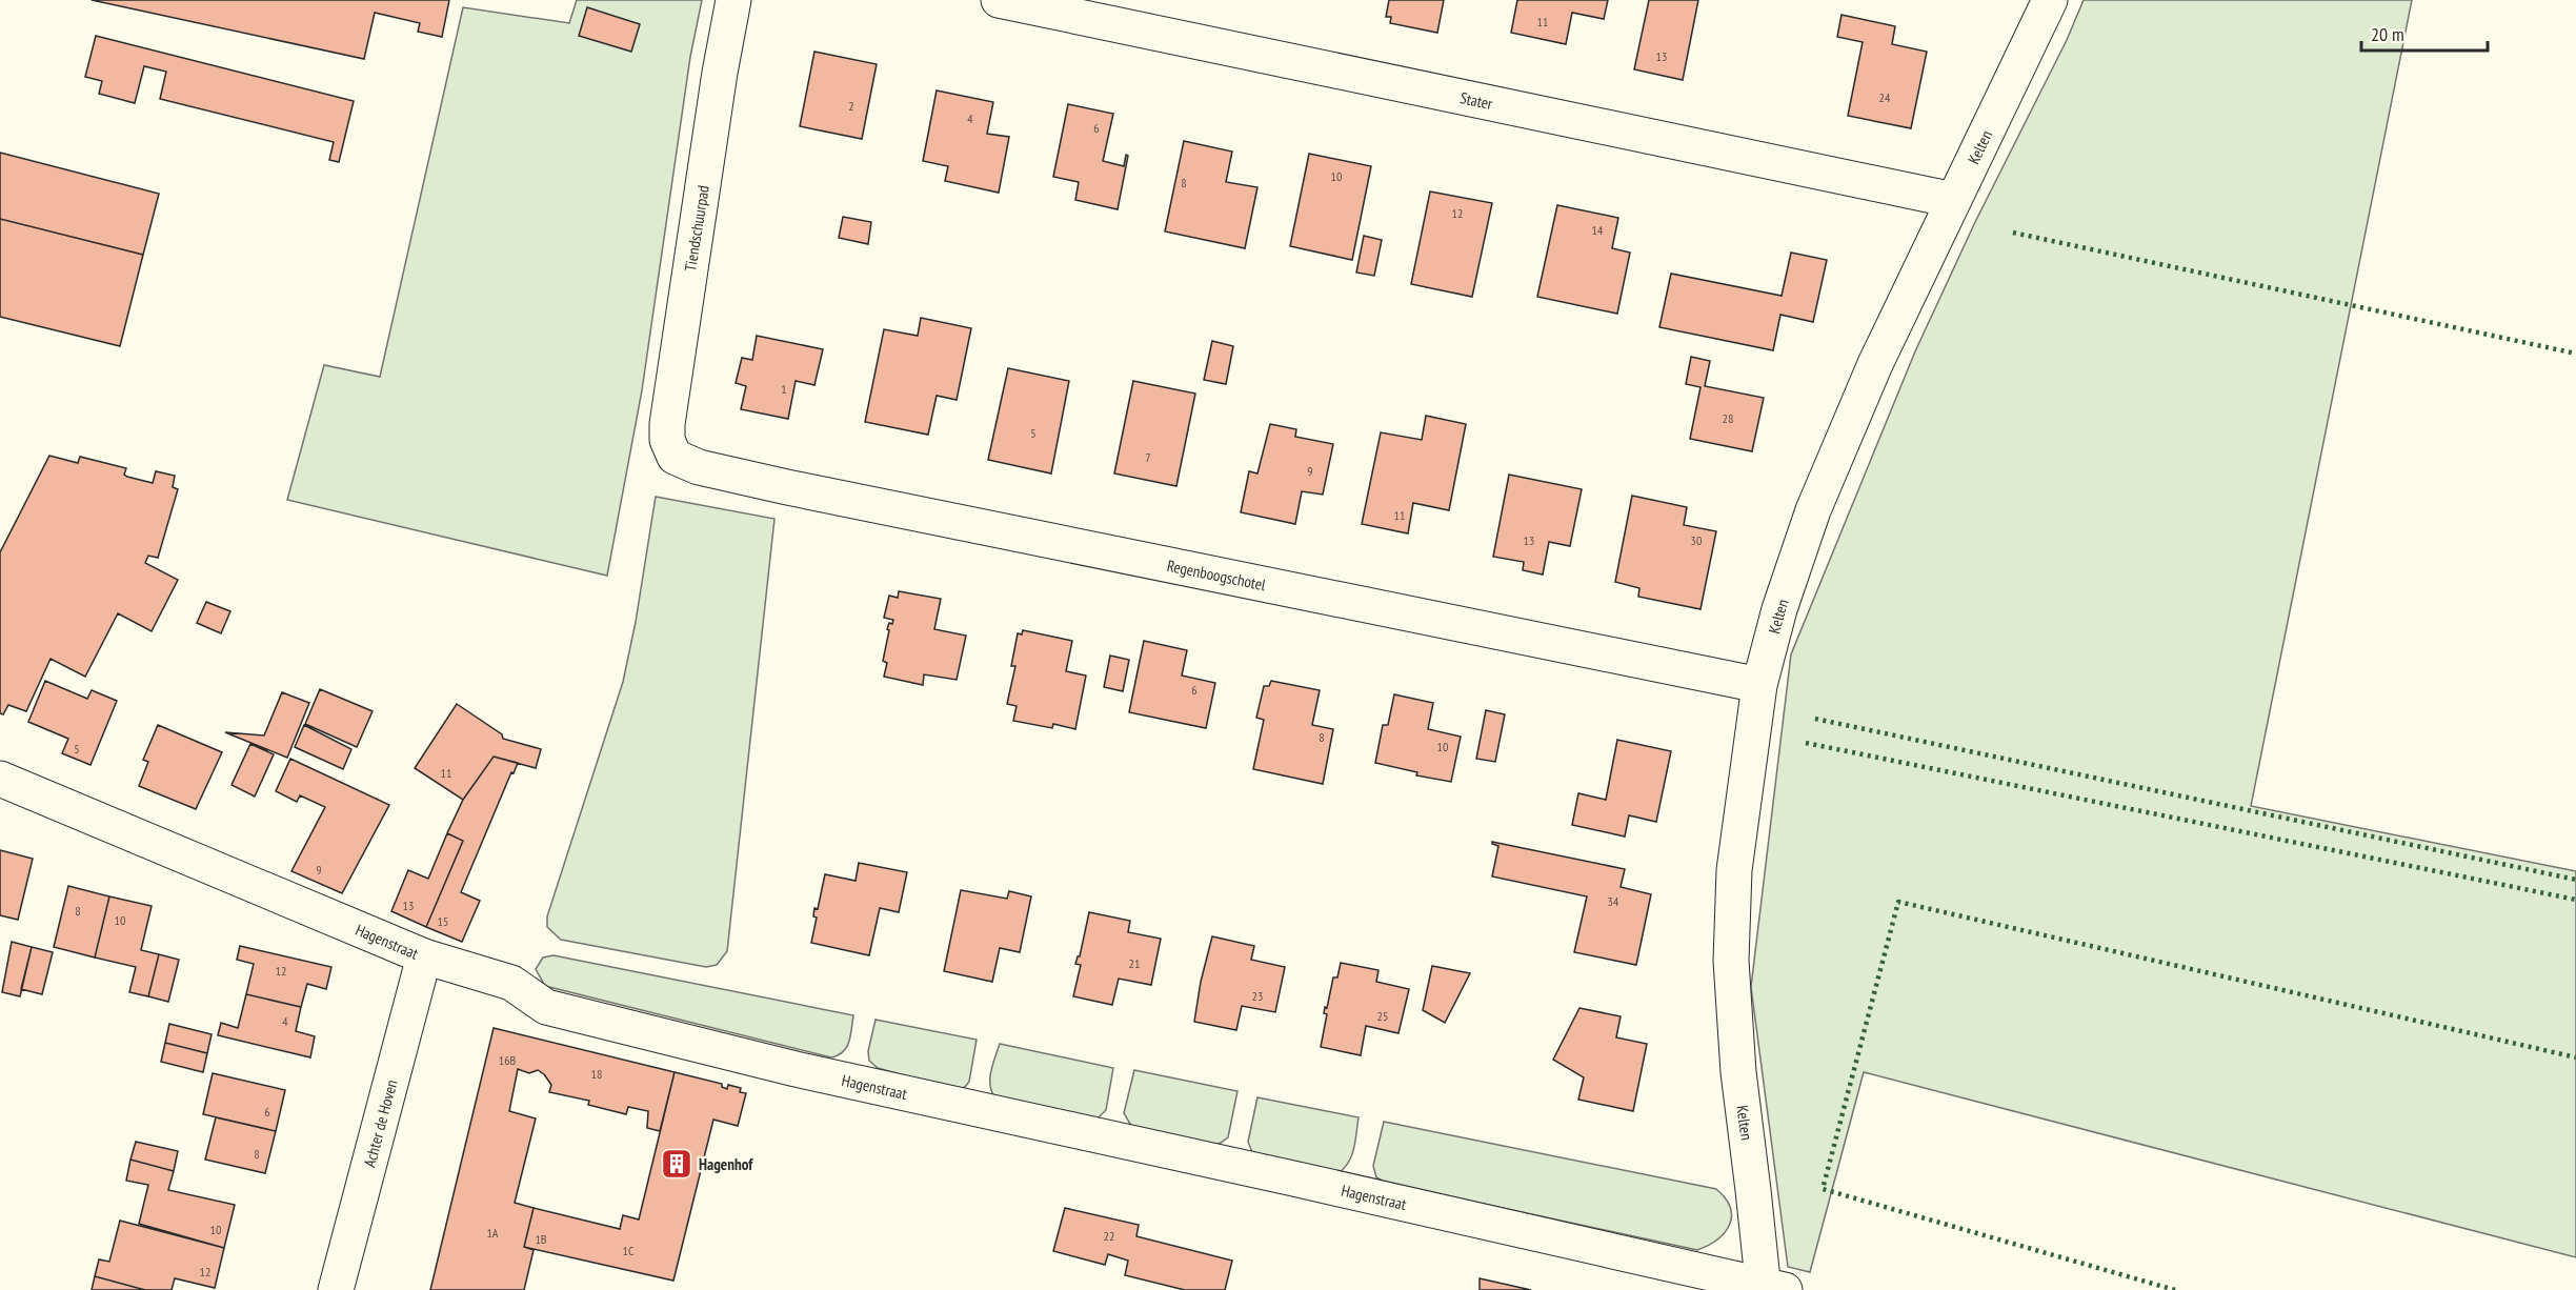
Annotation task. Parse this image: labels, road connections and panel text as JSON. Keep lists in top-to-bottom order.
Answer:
{
  "streets": {
    "street": [
      "Stater",
      "Kelten",
      "Tiendschuurpad",
      "Regenboogschotel",
      "Hagenstraat",
      "Achter de Hoven"
    ]
  },
  "crossings": [
    ["Stater", "Kelten"],
    ["Kelten", "Regenboogschotel"],
    ["Kelten", "Hagenstraat"],
    ["Tiendschuurpad", "Regenboogschotel"],
    ["Hagenstraat", "Achter de Hoven"]
  ],
  "places": {
    "building": ["Hagenhof"]
  },
  "house_numbers": [
    "11",
    "13",
    "24",
    "2",
    "4",
    "6",
    "10",
    "8",
    "12",
    "14",
    "1",
    "28",
    "5",
    "7",
    "9",
    "11",
    "13",
    "30",
    "6",
    "8",
    "10",
    "5",
    "11",
    "9",
    "34",
    "13",
    "8",
    "10",
    "15",
    "21",
    "12",
    "23",
    "25",
    "4",
    "16B",
    "18",
    "6",
    "8",
    "10",
    "1A",
    "22",
    "1B",
    "1C",
    "12"
  ],
  "scale_bar": "20 m"
}
